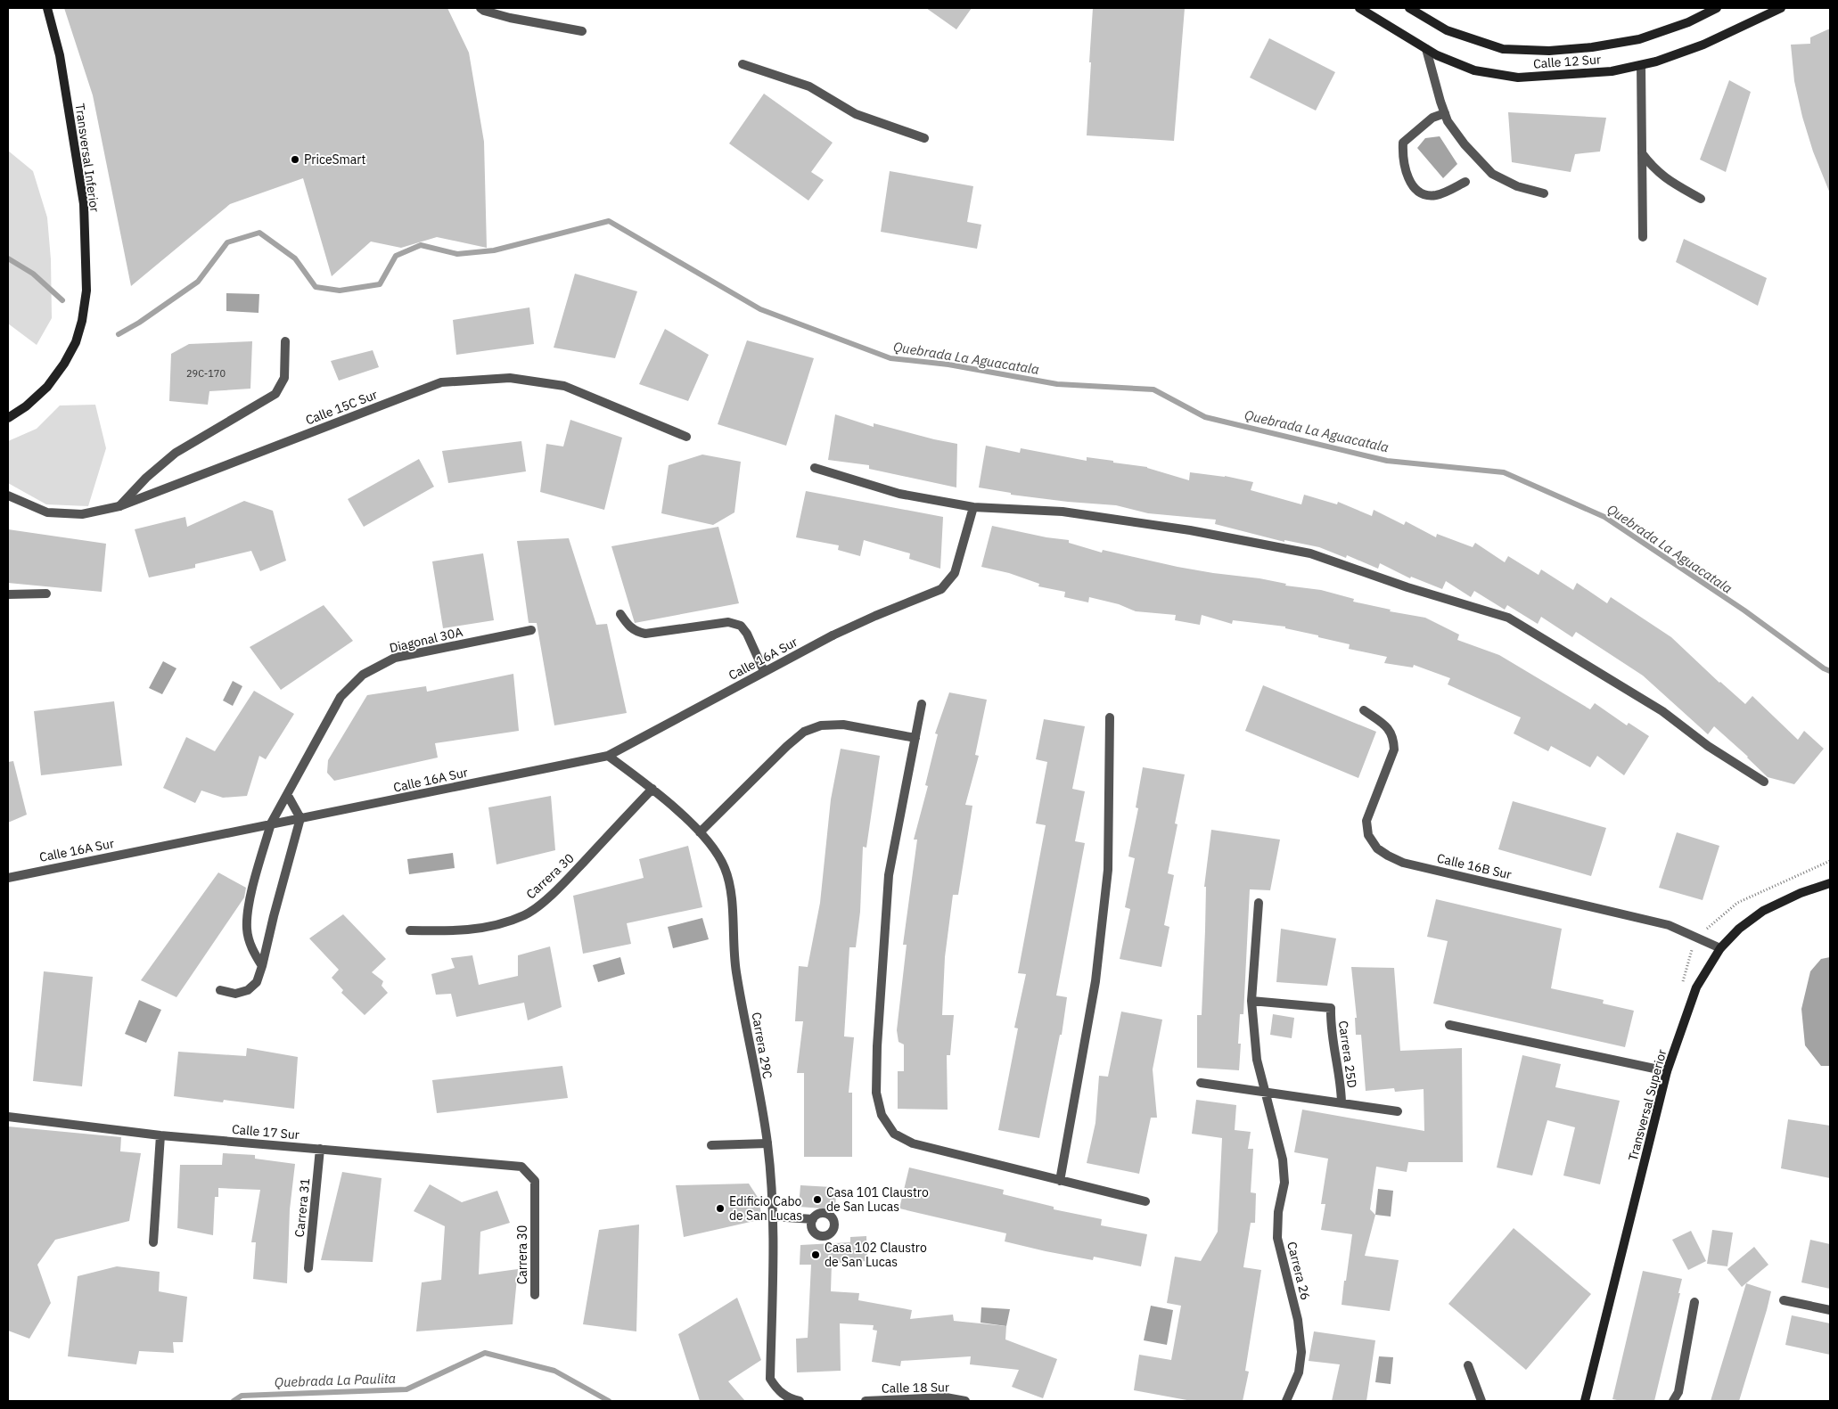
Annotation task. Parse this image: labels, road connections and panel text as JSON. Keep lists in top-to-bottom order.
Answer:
{
  "streets": {
    "main road": ["Calle 12 Sur", "Transversal Inferior", "Transversal Superior"],
    "street": [
      "Calle 15C Sur",
      "Diagonal 30A",
      "Calle 16A Sur",
      "Calle 16B Sur",
      "Carrera 30",
      "Carrera 29C",
      "Carrera 25D",
      "Calle 17 Sur",
      "Carrera 31",
      "Carrera 26",
      "Calle 18 Sur"
    ]
  },
  "crossings": [
    ["Diagonal 30A", "Calle 16A Sur"],
    ["Calle 16A Sur", "Carrera 29C"],
    ["Calle 16B Sur", "Transversal Superior"],
    ["Carrera 30", "Carrera 29C"],
    ["Carrera 30", "Calle 17 Sur"],
    ["Carrera 25D", "Carrera 26"],
    ["Calle 17 Sur", "Carrera 31"]
  ],
  "water": ["Quebrada La Aguacatala", "Quebrada La Paulita"],
  "places": [
    "PriceSmart",
    "Casa 101 Claustro de San Lucas",
    "Edificio Cabo de San Lucas",
    "Casa 102 Claustro de San Lucas"
  ],
  "house_numbers": ["29C-170"]
}
